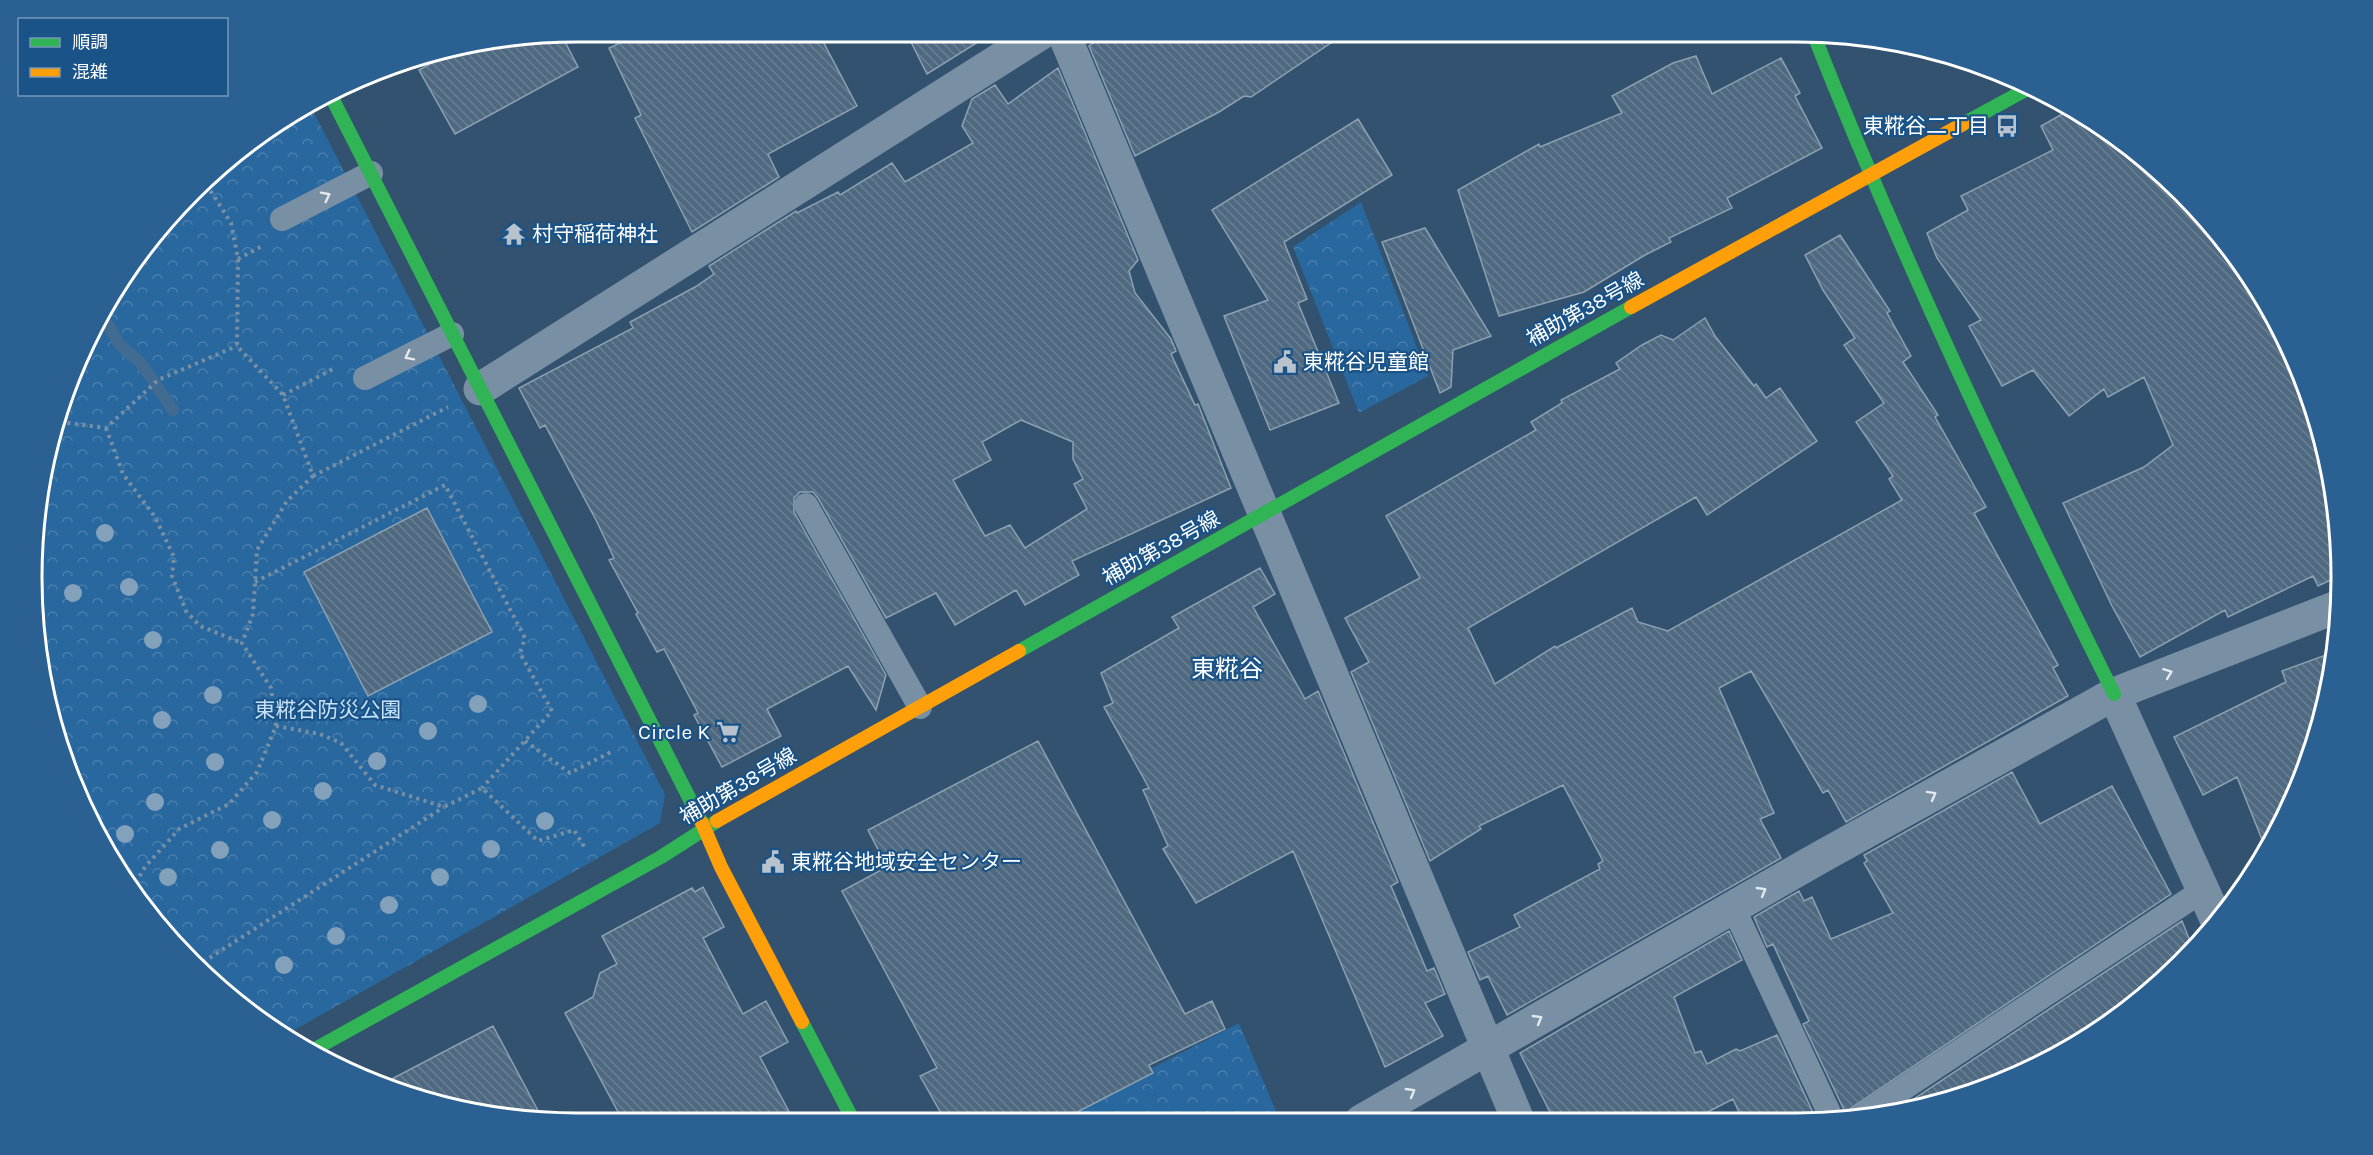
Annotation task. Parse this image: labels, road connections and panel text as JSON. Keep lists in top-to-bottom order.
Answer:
{
  "streets": {
    "street": ["補助第38号線"]
  },
  "districts": ["東糀谷"],
  "parks": ["東糀谷防災公園"],
  "places": {
    "bus stop": ["東糀谷二丁目"],
    "temple": ["村守稲荷神社"],
    "public building": ["東糀谷児童館", "東糀谷地域安全センター"],
    "supermarket": ["Circle K"]
  },
  "legend": ["順調", "混雑"]
}
